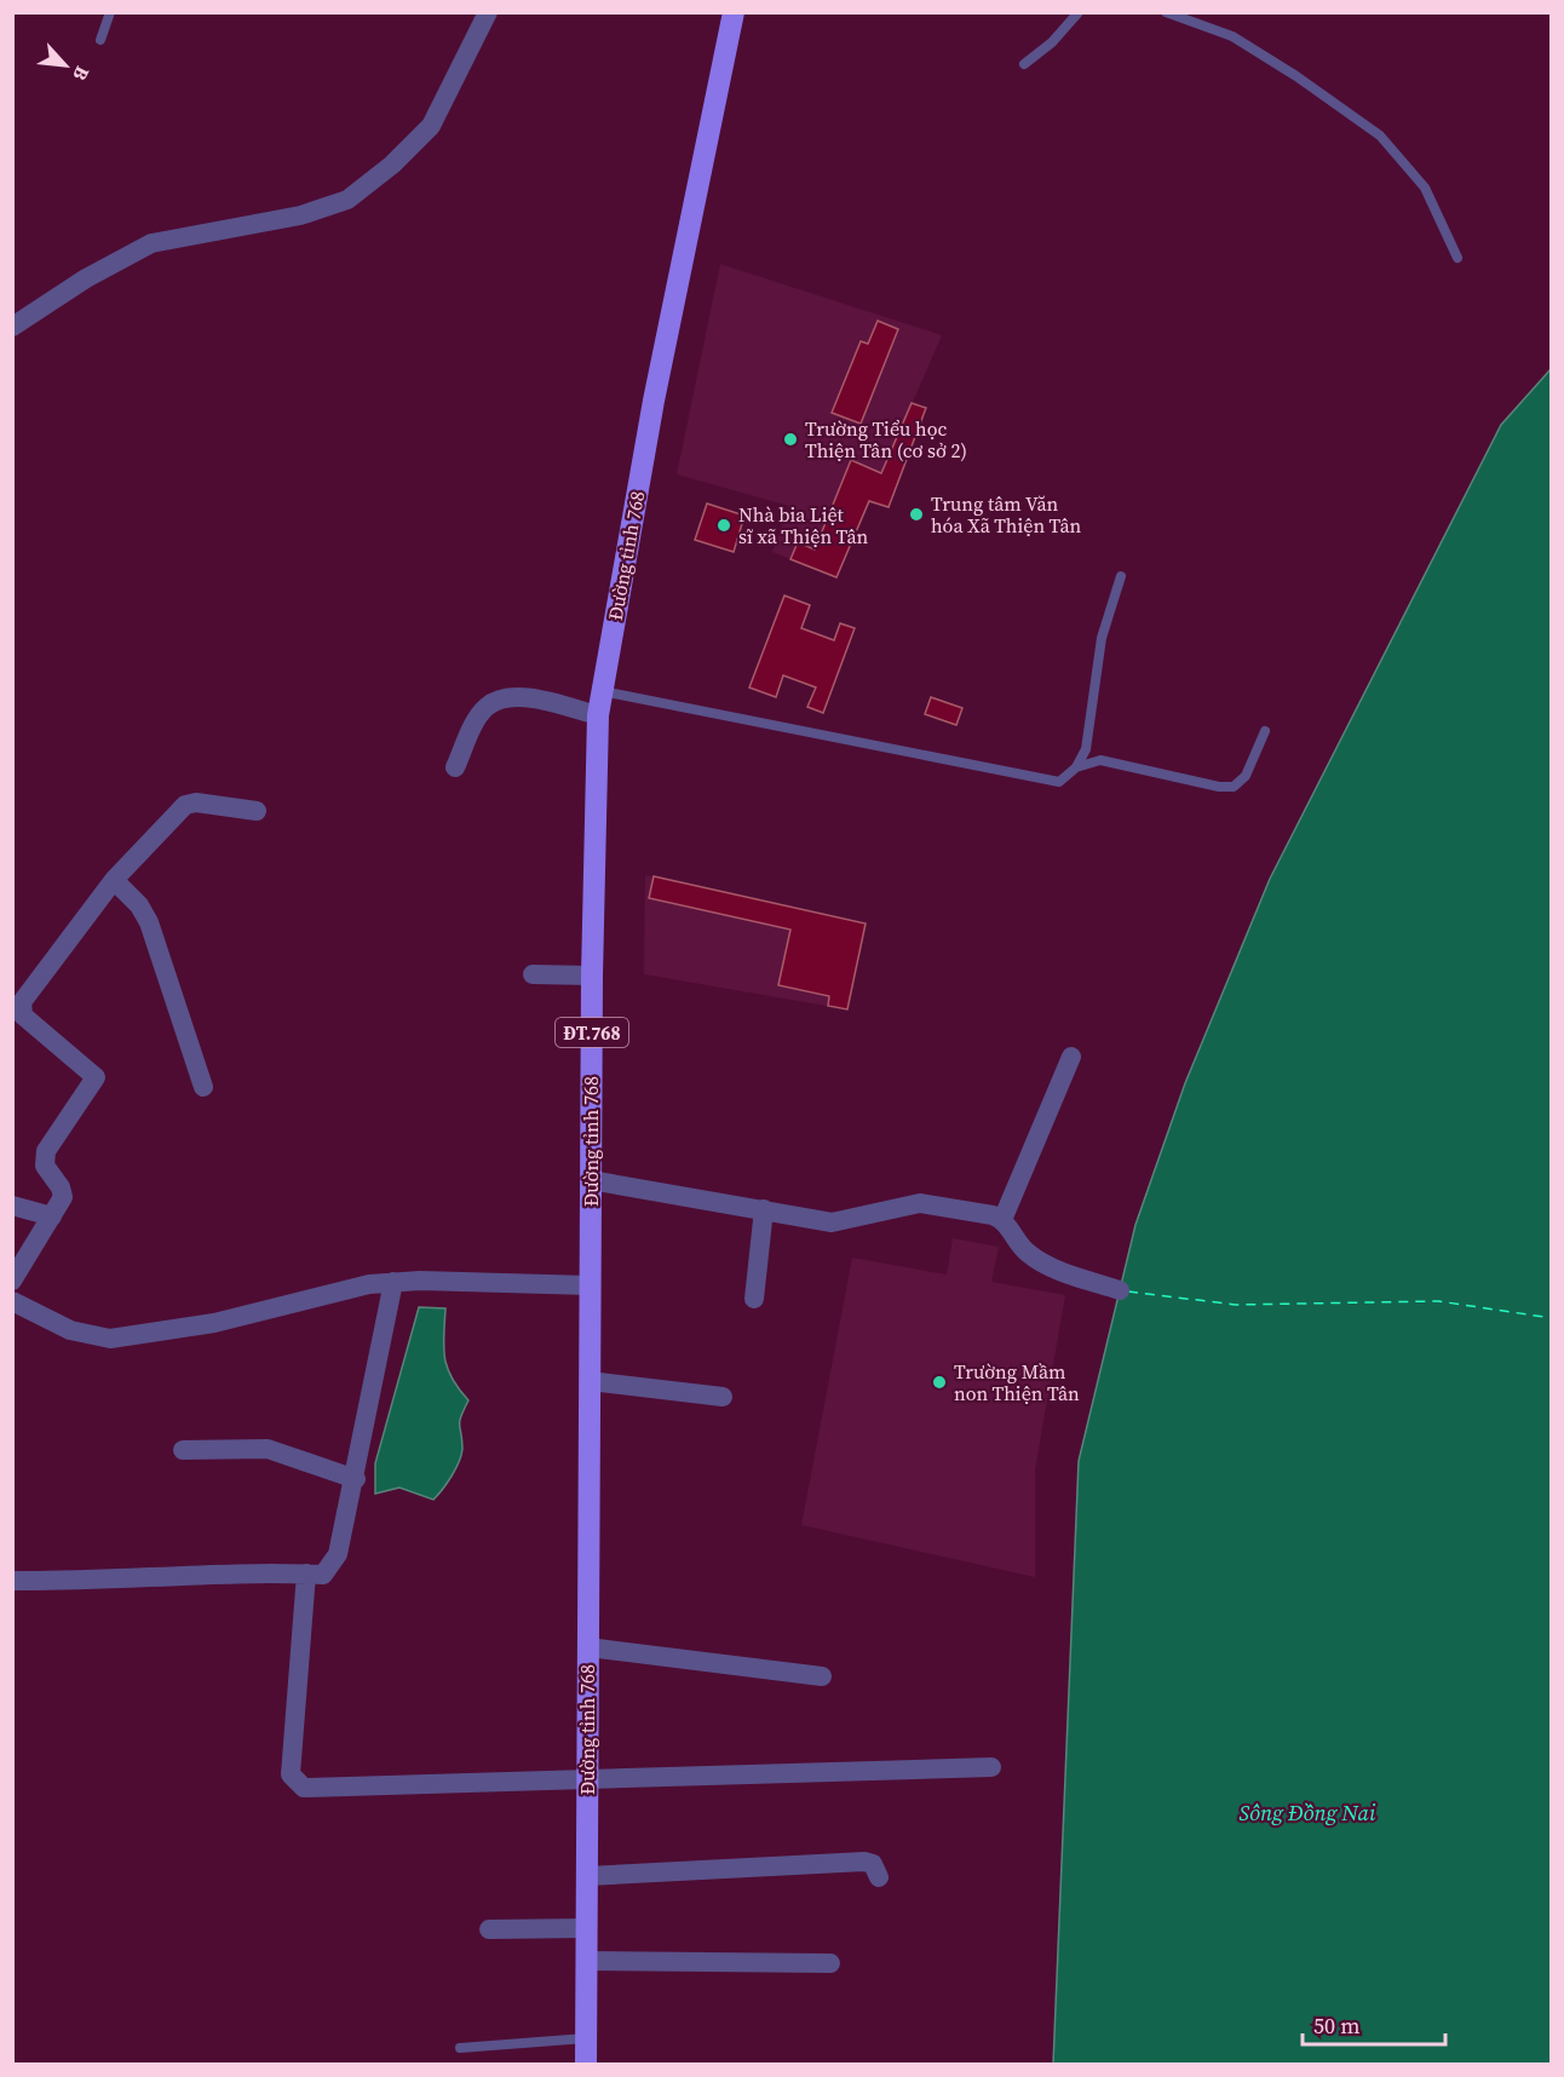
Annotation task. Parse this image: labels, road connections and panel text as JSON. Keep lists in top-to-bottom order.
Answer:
{
  "streets": {
    "main road": ["Đường tỉnh 768", "ĐT.768"]
  },
  "water": ["Sông Đồng Nai"],
  "places": [
    "Trường Tiểu học Thiện Tân (cơ sở 2)",
    "Trung tâm Văn hóa Xã Thiện Tân",
    "Nhà bia Liệt sĩ xã Thiện Tân",
    "Trường Mầm non Thiện Tân"
  ],
  "scale_bar": "50 m",
  "north": "bottom right"
}
